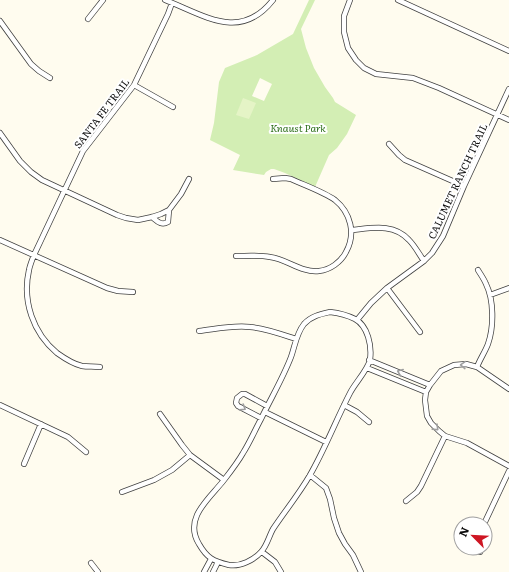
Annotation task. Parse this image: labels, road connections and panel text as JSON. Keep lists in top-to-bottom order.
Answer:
{
  "streets": {
    "street": ["SANTA FE TRAIL", "CALUMET RANCH TRAIL"]
  },
  "parks": ["Knaust Park"],
  "north": "top left"
}
